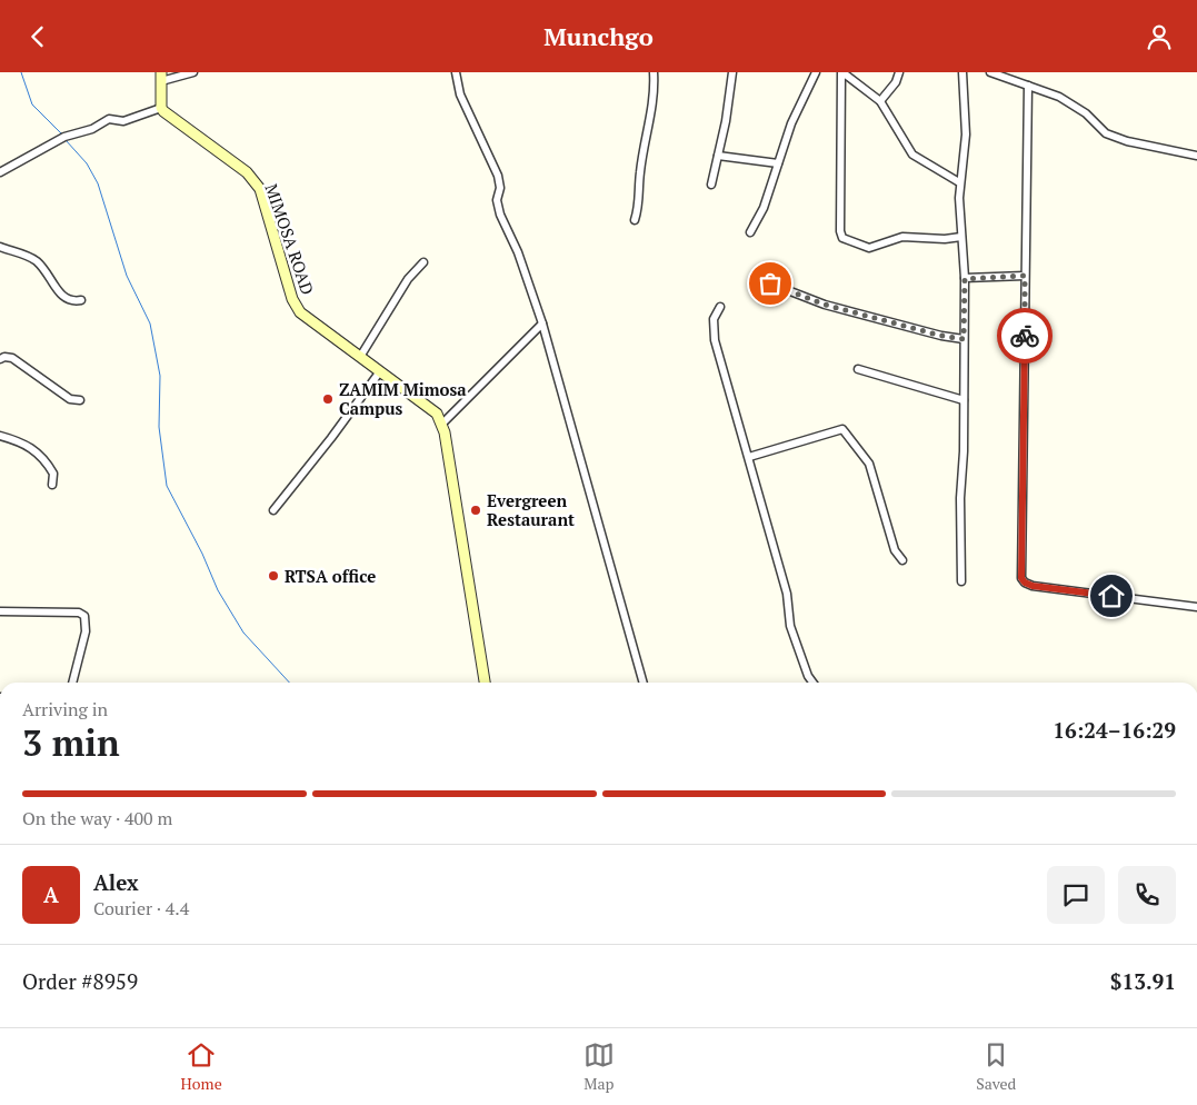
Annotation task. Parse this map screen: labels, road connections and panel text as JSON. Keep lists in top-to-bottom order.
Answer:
{
  "streets": {
    "street": ["MIMOSA ROAD"]
  },
  "places": ["ZAMIM Mimosa Campus", "Evergreen Restaurant", "RTSA office"],
  "page": {
    "header": "Munchgo",
    "heading": ["3 min", "Arriving in", "16:24–16:29"],
    "panel": [
      "Alex",
      "Courier · 4.4",
      "Order #8959",
      "$13.91"
    ],
    "bar": "On the way · 400 m",
    "round": "A",
    "tabs": ["Home", "Map", "Saved"]
  }
}
